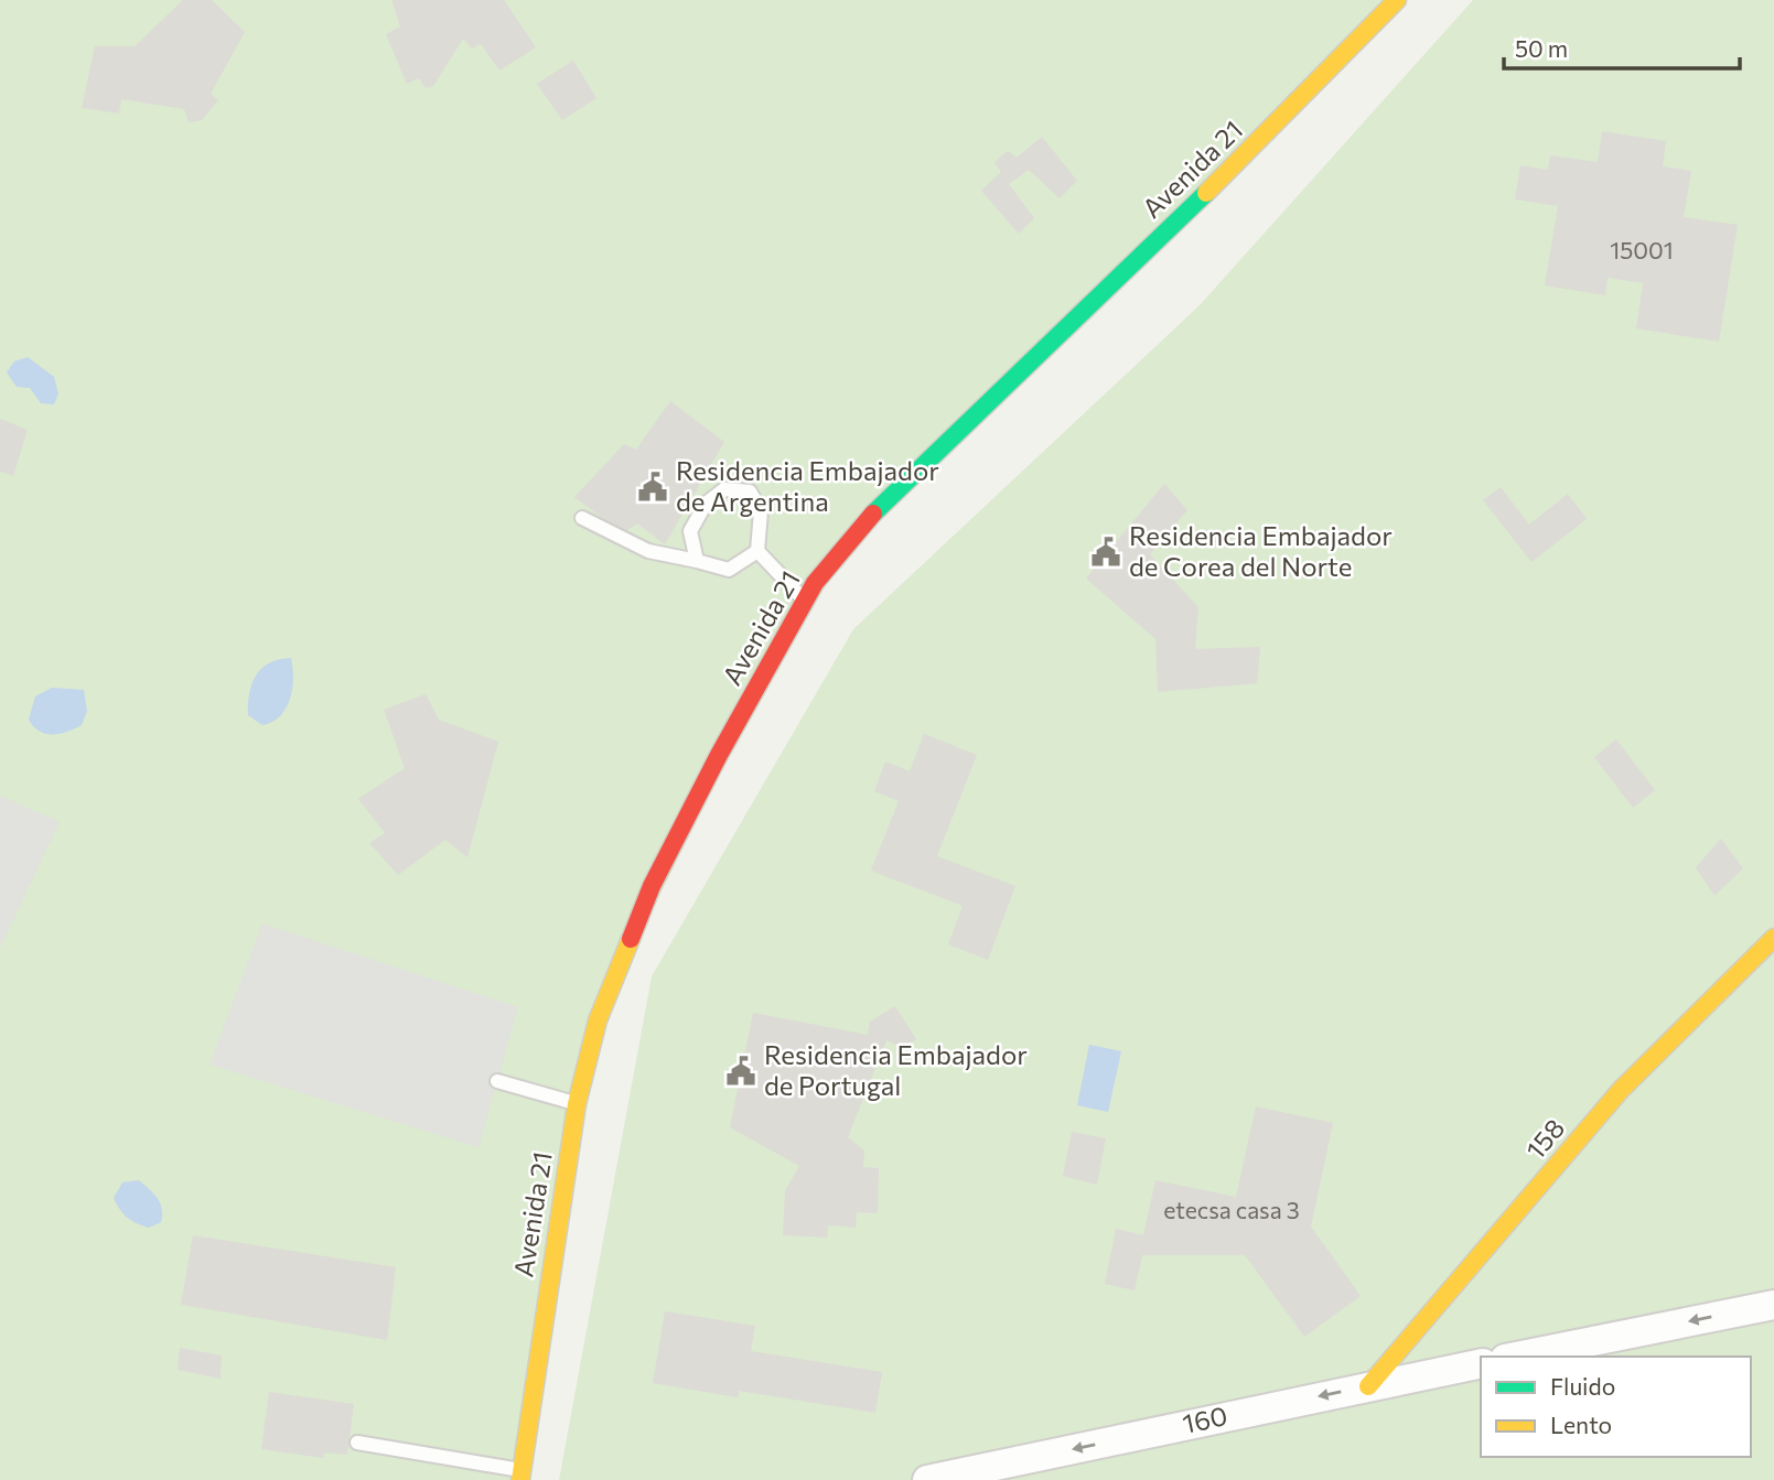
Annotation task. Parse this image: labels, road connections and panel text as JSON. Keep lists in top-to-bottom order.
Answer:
{
  "streets": {
    "main road": ["Avenida 21", "158"],
    "street": ["160"]
  },
  "crossings": [
    ["158", "160"]
  ],
  "one_way": ["160"],
  "places": {
    "public building": ["Residencia Embajador de Argentina", "Residencia Embajador de Corea del Norte", "Residencia Embajador de Portugal"]
  },
  "house_numbers": ["15001", "etecsa casa 3"],
  "legend": ["Fluido", "Lento"],
  "scale_bar": "50 m"
}
